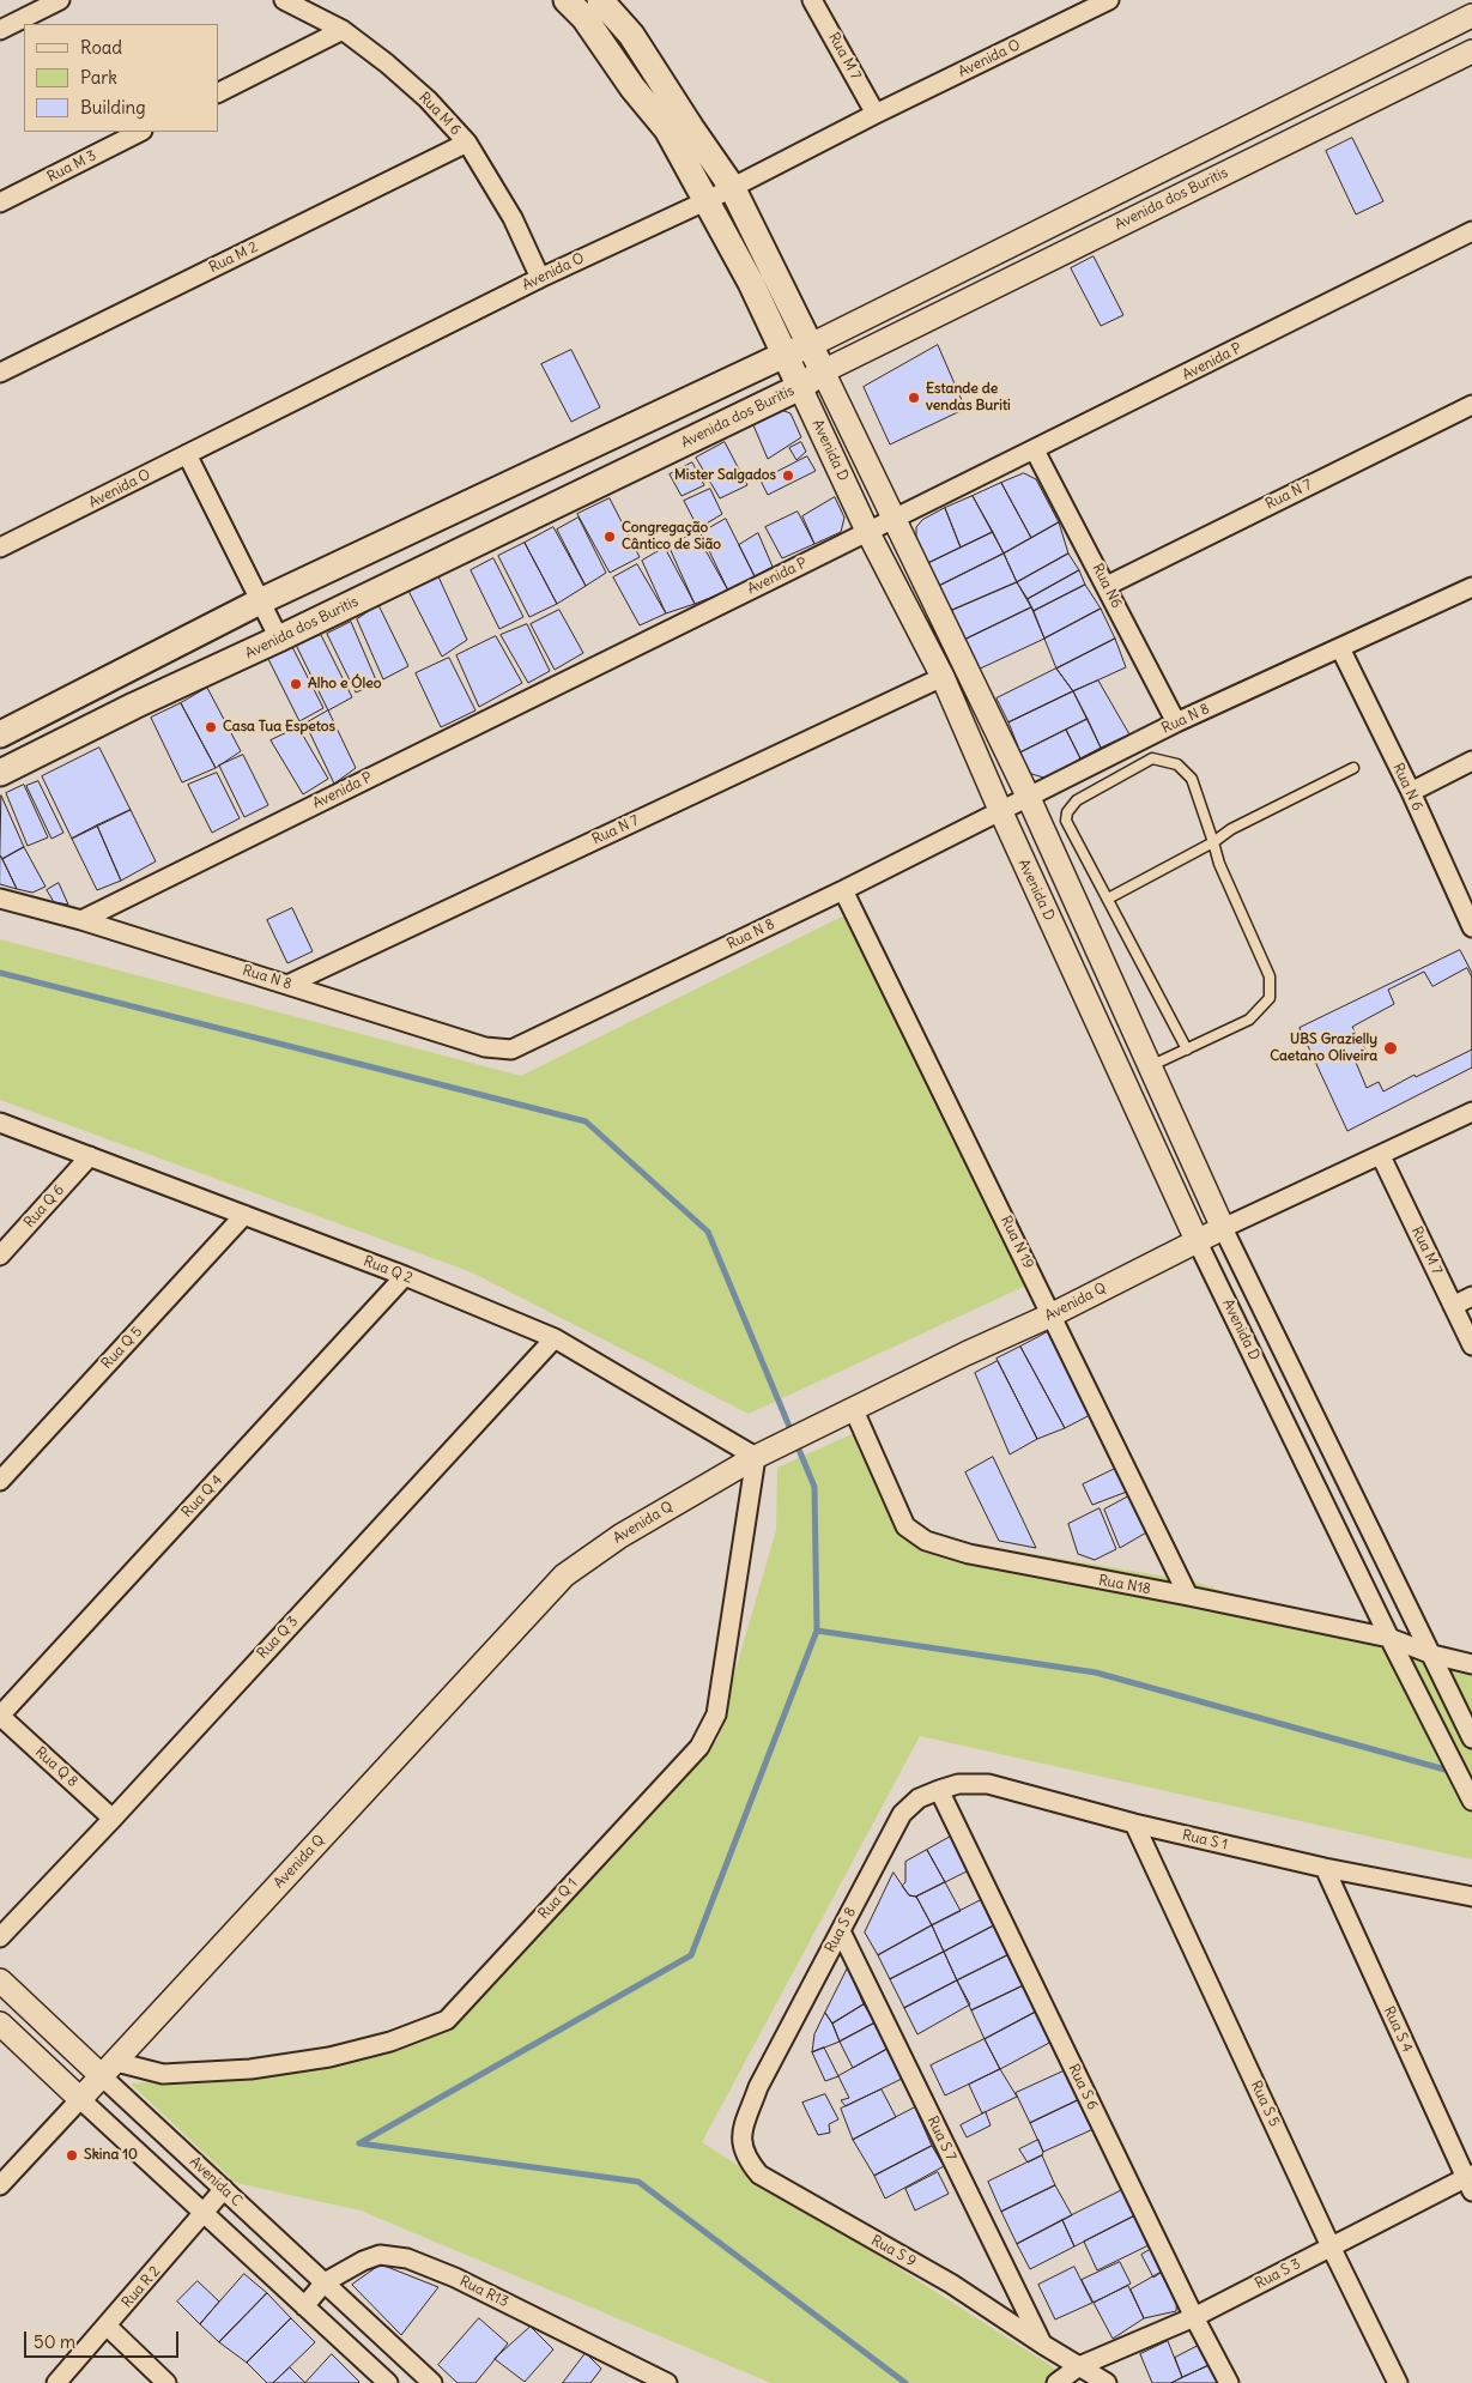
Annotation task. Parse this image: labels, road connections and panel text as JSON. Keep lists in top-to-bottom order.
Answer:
{
  "streets": {
    "main road": ["Avenida dos Buritis", "Avenida D"],
    "street": [
      "Rua M 7",
      "Avenida O",
      "Rua M 6",
      "Rua M 3",
      "Rua M 2",
      "Avenida P",
      "Rua N 7",
      "Rua N6",
      "Rua N 8",
      "Rua N 6",
      "Rua Q 6",
      "Rua N 19",
      "Rua Q 2",
      "Avenida Q",
      "Rua Q 5",
      "Rua Q 4",
      "Rua N18",
      "Rua Q 3",
      "Rua Q 8",
      "Rua S 1",
      "Rua Q 1",
      "Rua S 8",
      "Rua S 4",
      "Rua S 6",
      "Rua S 5",
      "Rua S 7",
      "Avenida C",
      "Rua S 9",
      "Rua S 3",
      "Rua R 2",
      "Rua R13"
    ]
  },
  "crossings": [
    ["Rua M 7", "Avenida O"],
    ["Rua M 7", "Avenida Q"],
    ["Avenida O", "Rua M 6"],
    ["Avenida O", "Avenida D"],
    ["Rua M 6", "Rua M 2"],
    ["Avenida dos Buritis", "Avenida D"],
    ["Avenida P", "Avenida D"],
    ["Avenida P", "Rua N6"],
    ["Avenida P", "Rua N 8"],
    ["Avenida D", "Rua N 7"],
    ["Avenida D", "Rua N 8"],
    ["Avenida D", "Avenida Q"],
    ["Avenida D", "Rua N18"],
    ["Rua N 7", "Rua N6"],
    ["Rua N 7", "Rua N 8"],
    ["Rua N6", "Rua N 8"],
    ["Rua N 8", "Rua N 6"],
    ["Rua N 8", "Rua N 19"],
    ["Rua Q 6", "Rua Q 2"],
    ["Rua N 19", "Avenida Q"],
    ["Rua N 19", "Rua N18"],
    ["Rua Q 2", "Avenida Q"],
    ["Rua Q 2", "Rua Q 5"],
    ["Rua Q 2", "Rua Q 4"],
    ["Rua Q 2", "Rua Q 3"],
    ["Rua Q 2", "Rua Q 1"],
    ["Avenida Q", "Rua N18"],
    ["Avenida Q", "Rua Q 1"],
    ["Avenida Q", "Avenida C"],
    ["Rua Q 4", "Rua Q 8"],
    ["Rua Q 3", "Rua Q 8"],
    ["Rua S 1", "Rua S 8"],
    ["Rua S 1", "Rua S 4"],
    ["Rua S 1", "Rua S 6"],
    ["Rua S 1", "Rua S 5"],
    ["Rua Q 1", "Avenida C"],
    ["Rua S 8", "Rua S 6"],
    ["Rua S 8", "Rua S 7"],
    ["Rua S 8", "Rua S 9"],
    ["Rua S 4", "Rua S 3"],
    ["Rua S 6", "Rua S 3"],
    ["Rua S 5", "Rua S 3"],
    ["Rua S 7", "Rua S 9"],
    ["Avenida C", "Rua R 2"],
    ["Avenida C", "Rua R13"],
    ["Rua S 9", "Rua S 3"]
  ],
  "places": [
    "Estande de vendas Buriti",
    "Mister Salgados",
    "Congregação Cântico de Sião",
    "Alho e Óleo",
    "Casa Tua Espetos",
    "UBS Grazielly Caetano Oliveira",
    "Skina 10"
  ],
  "legend": ["Road", "Park", "Building"],
  "scale_bar": "50 m"
}
